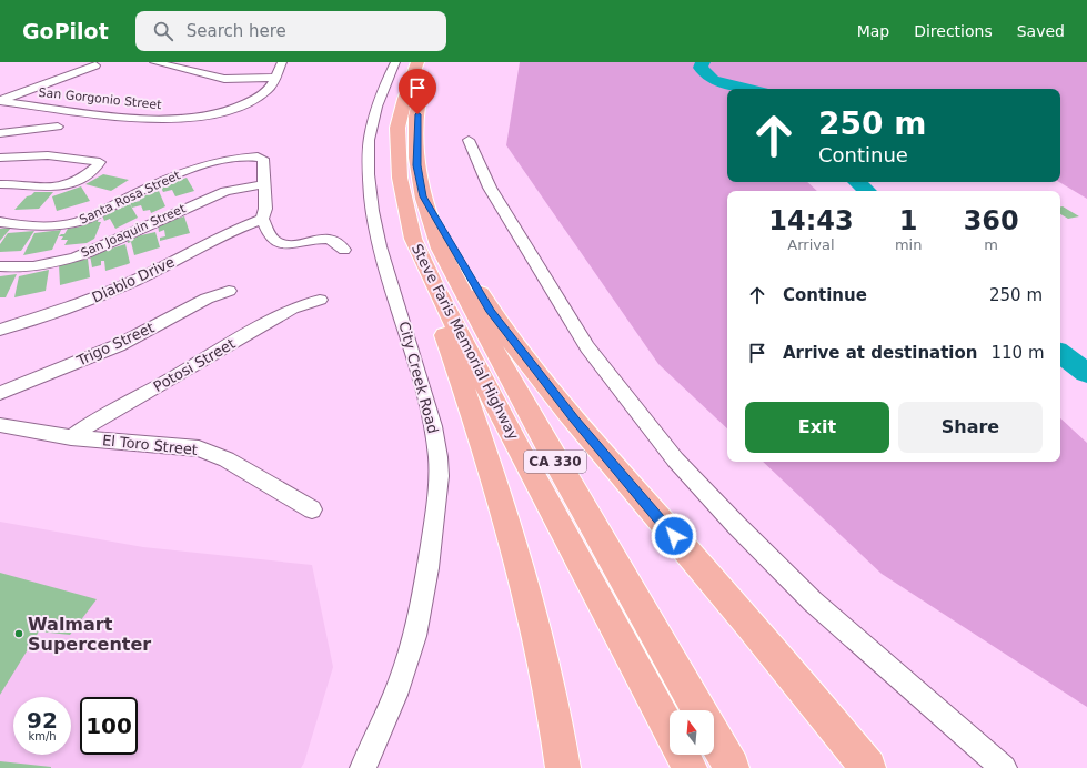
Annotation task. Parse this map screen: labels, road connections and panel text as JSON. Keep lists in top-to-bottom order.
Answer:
{
  "streets": {
    "highway": ["Steve Faris Memorial Highway", "CA 330"],
    "street": [
      "San Gorgonio Street",
      "Santa Rosa Street",
      "San Joaquin Street",
      "Diablo Drive",
      "Trigo Street",
      "Potosi Street",
      "City Creek Road",
      "El Toro Street"
    ]
  },
  "crossings": [
    ["Santa Rosa Street", "San Joaquin Street"],
    ["Potosi Street", "El Toro Street"]
  ],
  "places": ["Walmart Supercenter"],
  "north": "top",
  "page": {
    "header": "GoPilot",
    "search": "Search here",
    "nav": ["Map", "Directions", "Saved"],
    "turn": ["250 m", "Continue"],
    "eta": [
      "14:43",
      "Arrival",
      "1",
      "min",
      "360",
      "m"
    ],
    "list": [
      {
        "name": "Continue",
        "value": "250 m"
      },
      {
        "name": "Arrive at destination",
        "value": "110 m"
      }
    ],
    "buttons": ["Exit", "Share"],
    "speed": "92 km/h",
    "limit": "100"
  }
}
